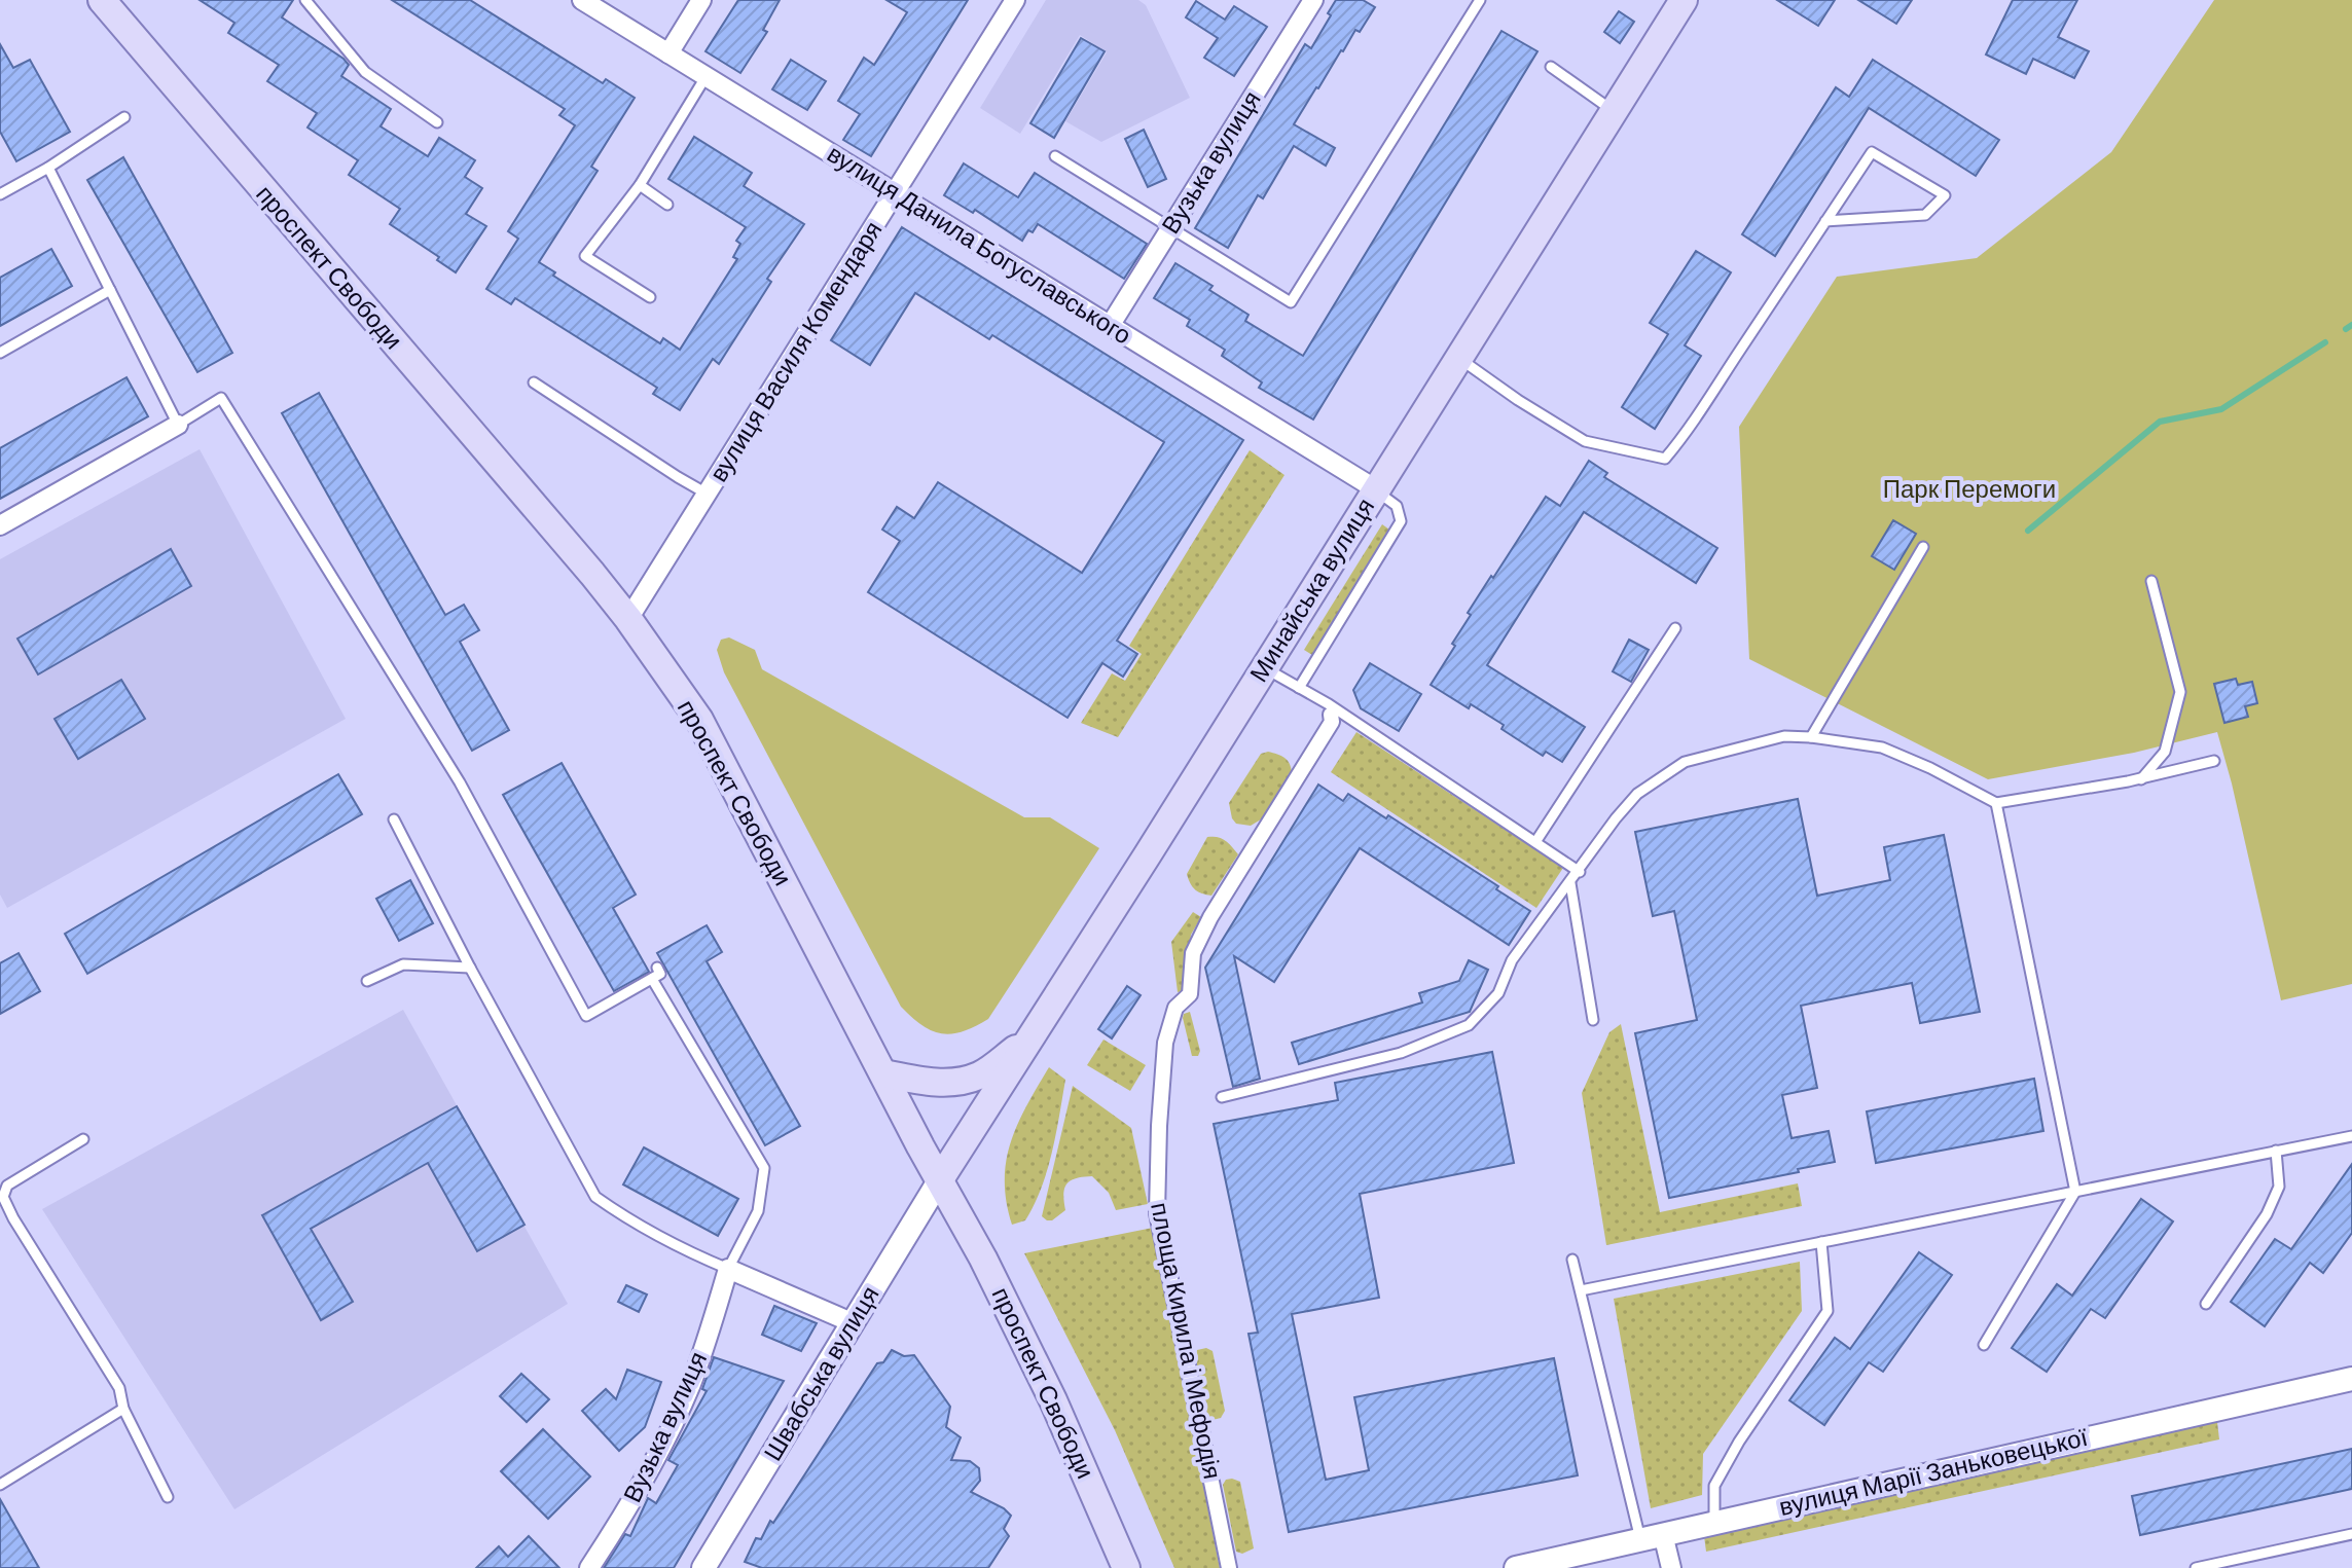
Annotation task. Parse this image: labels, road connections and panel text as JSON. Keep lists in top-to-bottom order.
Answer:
{
  "streets": {
    "main road": ["проспект Свободи", "Минайська вулиця"],
    "street": [
      "Вузька вулиця",
      "вулиця Данила Богуславського",
      "вулиця Василя Комендаря",
      "площа Кирила і Мефодія",
      "Швабська вулиця",
      "вулиця Марії Заньковецької"
    ]
  },
  "crossings": [
    ["Вузька вулиця", "вулиця Данила Богуславського"],
    ["вулиця Данила Богуславського", "вулиця Василя Комендаря"],
    ["вулиця Данила Богуславського", "Минайська вулиця"],
    ["проспект Свободи", "вулиця Василя Комендаря"],
    ["проспект Свободи", "Минайська вулиця"],
    ["проспект Свободи", "Швабська вулиця"],
    ["Минайська вулиця", "Швабська вулиця"]
  ],
  "parks": ["Парк Перемоги"]
}
